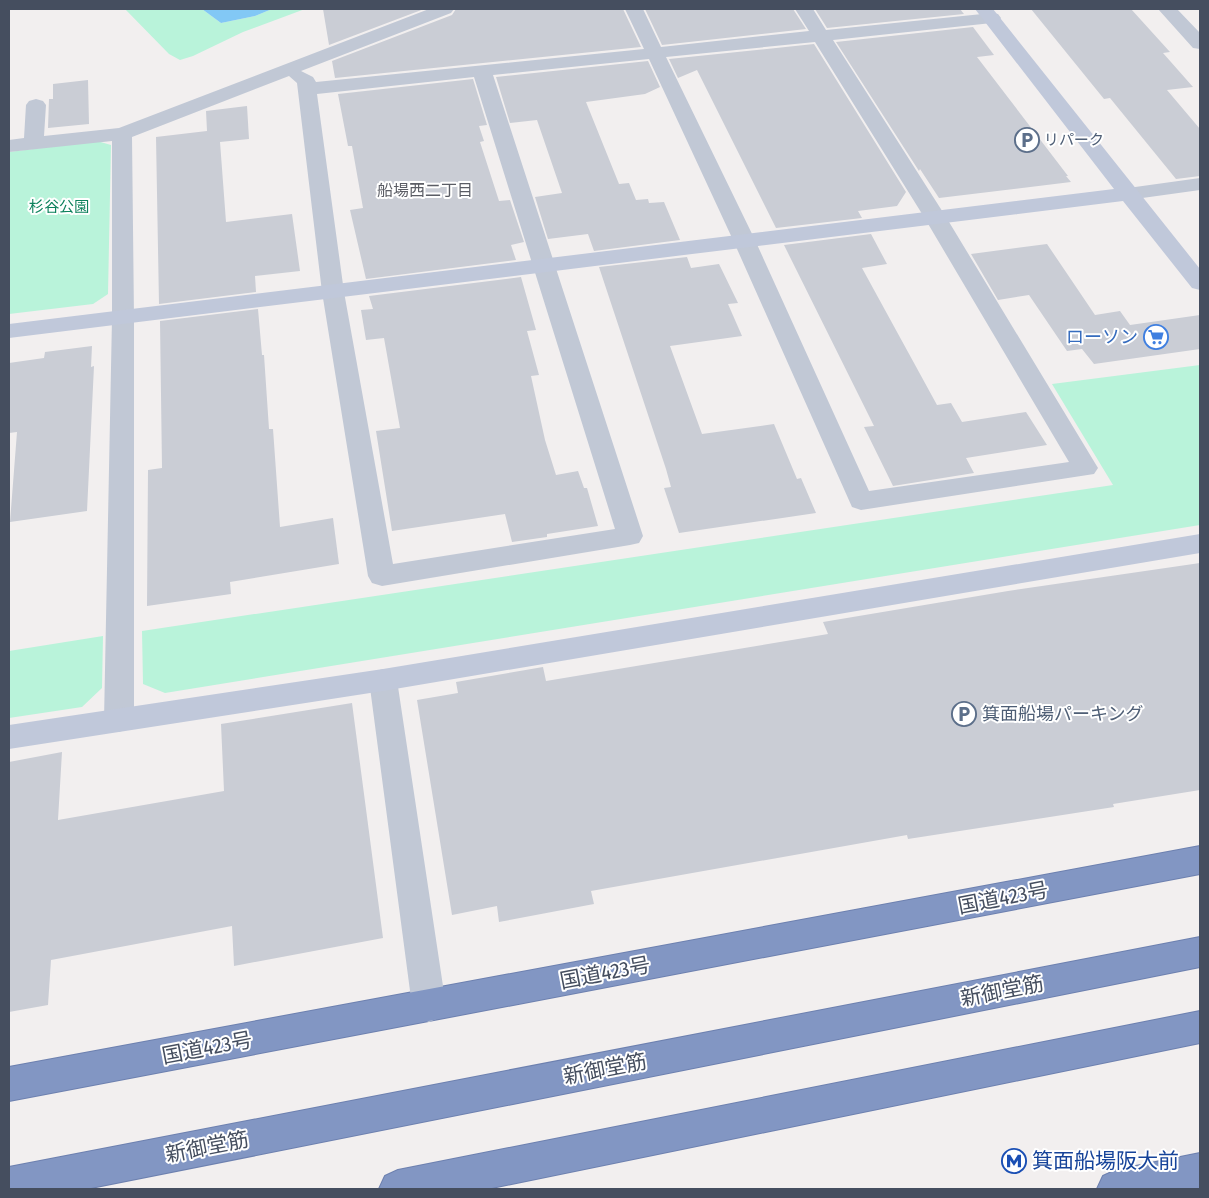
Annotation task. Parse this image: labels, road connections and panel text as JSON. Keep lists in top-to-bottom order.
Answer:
{
  "streets": {
    "highway": ["国道423号", "新御堂筋"]
  },
  "districts": ["船場西二丁目"],
  "parks": ["杉谷公園"],
  "places": {
    "parking": ["リパーク", "箕面船場パーキング"],
    "supermarket": ["ローソン"],
    "metro station": ["箕面船場阪大前"]
  }
}
